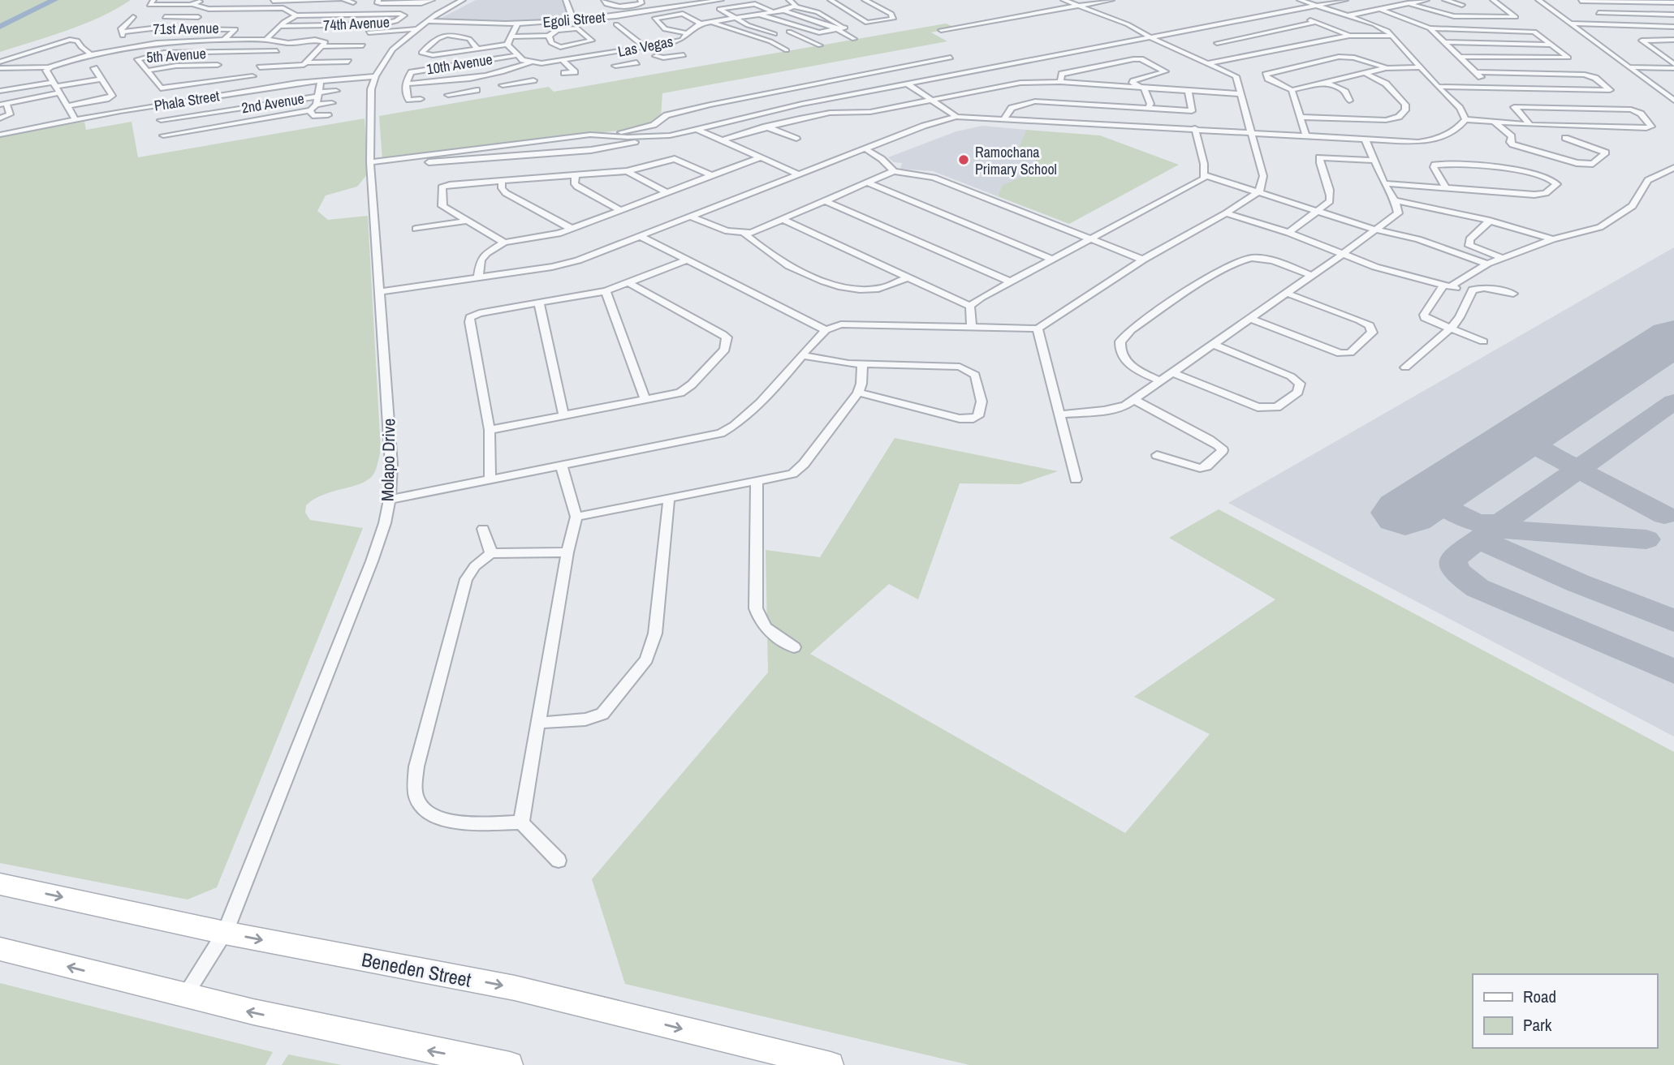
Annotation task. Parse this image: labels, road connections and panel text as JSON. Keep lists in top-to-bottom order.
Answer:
{
  "streets": {
    "main road": ["Beneden Street"],
    "street": [
      "Egoli Street",
      "74th Avenue",
      "71st Avenue",
      "Las Vegas",
      "5th Avenue",
      "10th Avenue",
      "Phala Street",
      "2nd Avenue",
      "Molapo Drive"
    ]
  },
  "crossings": [
    ["Egoli Street", "Molapo Drive"],
    ["Las Vegas", "10th Avenue"],
    ["Phala Street", "Molapo Drive"],
    ["Molapo Drive", "Beneden Street"]
  ],
  "places": ["Ramochana Primary School"],
  "legend": ["Road", "Park"]
}
